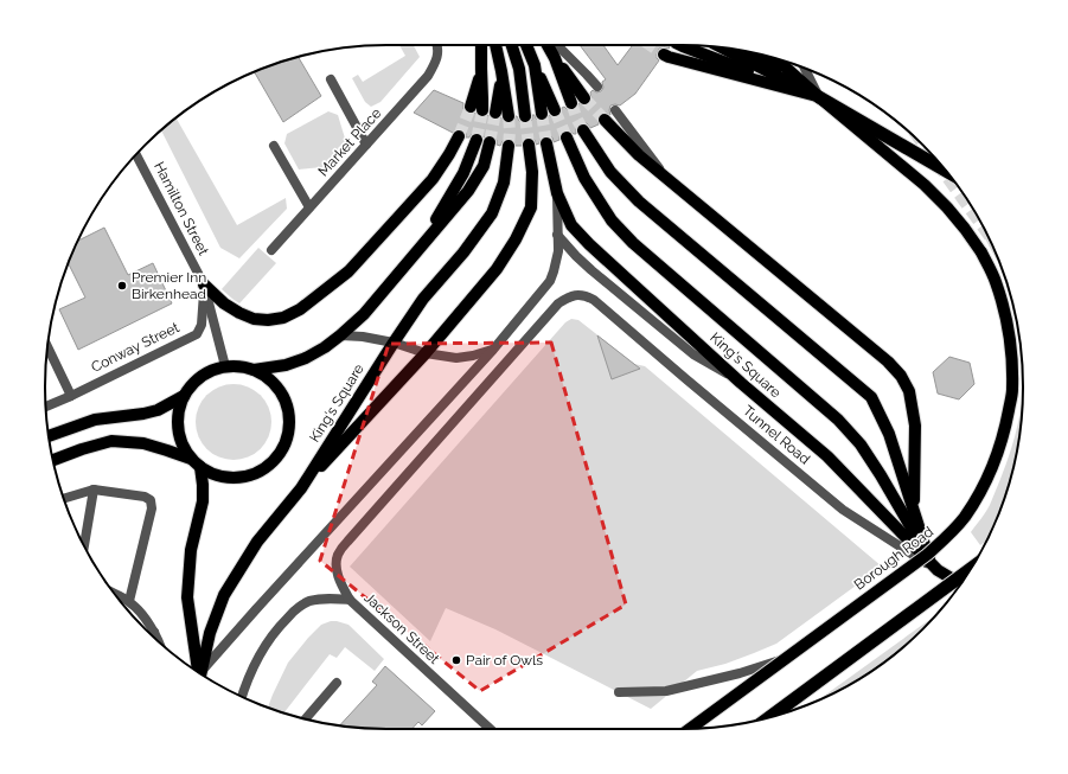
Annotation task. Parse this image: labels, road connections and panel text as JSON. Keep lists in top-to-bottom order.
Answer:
{
  "streets": {
    "main road": ["King's Square", "Tunnel Road", "Borough Road"],
    "street": [
      "Market Place",
      "Hamilton Street",
      "Conway Street",
      "Jackson Street"
    ]
  },
  "crossings": [
    ["Hamilton Street", "Conway Street"],
    ["King's Square", "Tunnel Road"],
    ["Tunnel Road", "Jackson Street"]
  ],
  "places": ["Premier Inn Birkenhead", "Pair of Owls"]
}
